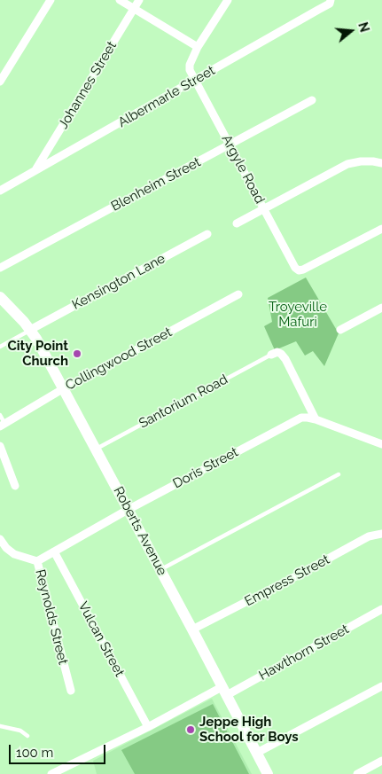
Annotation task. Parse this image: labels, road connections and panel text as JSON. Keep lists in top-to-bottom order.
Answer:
{
  "streets": {
    "main road": ["Roberts Avenue"],
    "street": [
      "Johannes Street",
      "Albermarle Street",
      "Argyle Road",
      "Blenheim Street",
      "Kensington Lane",
      "Collingwood Street",
      "Doris Street",
      "Empress Street",
      "Reynolds Street",
      "Vulcan Street",
      "Hawthorn Street"
    ],
    "lane": ["Santorium Road"]
  },
  "crossings": [
    ["Johannes Street", "Albermarle Street"],
    ["Albermarle Street", "Argyle Road"],
    ["Argyle Road", "Blenheim Street"],
    ["Kensington Lane", "Roberts Avenue"],
    ["Collingwood Street", "Roberts Avenue"],
    ["Santorium Road", "Roberts Avenue"],
    ["Doris Street", "Roberts Avenue"],
    ["Doris Street", "Reynolds Street"],
    ["Doris Street", "Vulcan Street"],
    ["Roberts Avenue", "Empress Street"],
    ["Roberts Avenue", "Hawthorn Street"],
    ["Vulcan Street", "Hawthorn Street"]
  ],
  "parks": ["Troyeville Mafuri"],
  "places": ["City Point Church", "Jeppe High School for Boys"],
  "scale_bar": "100 m",
  "north": "right"
}
